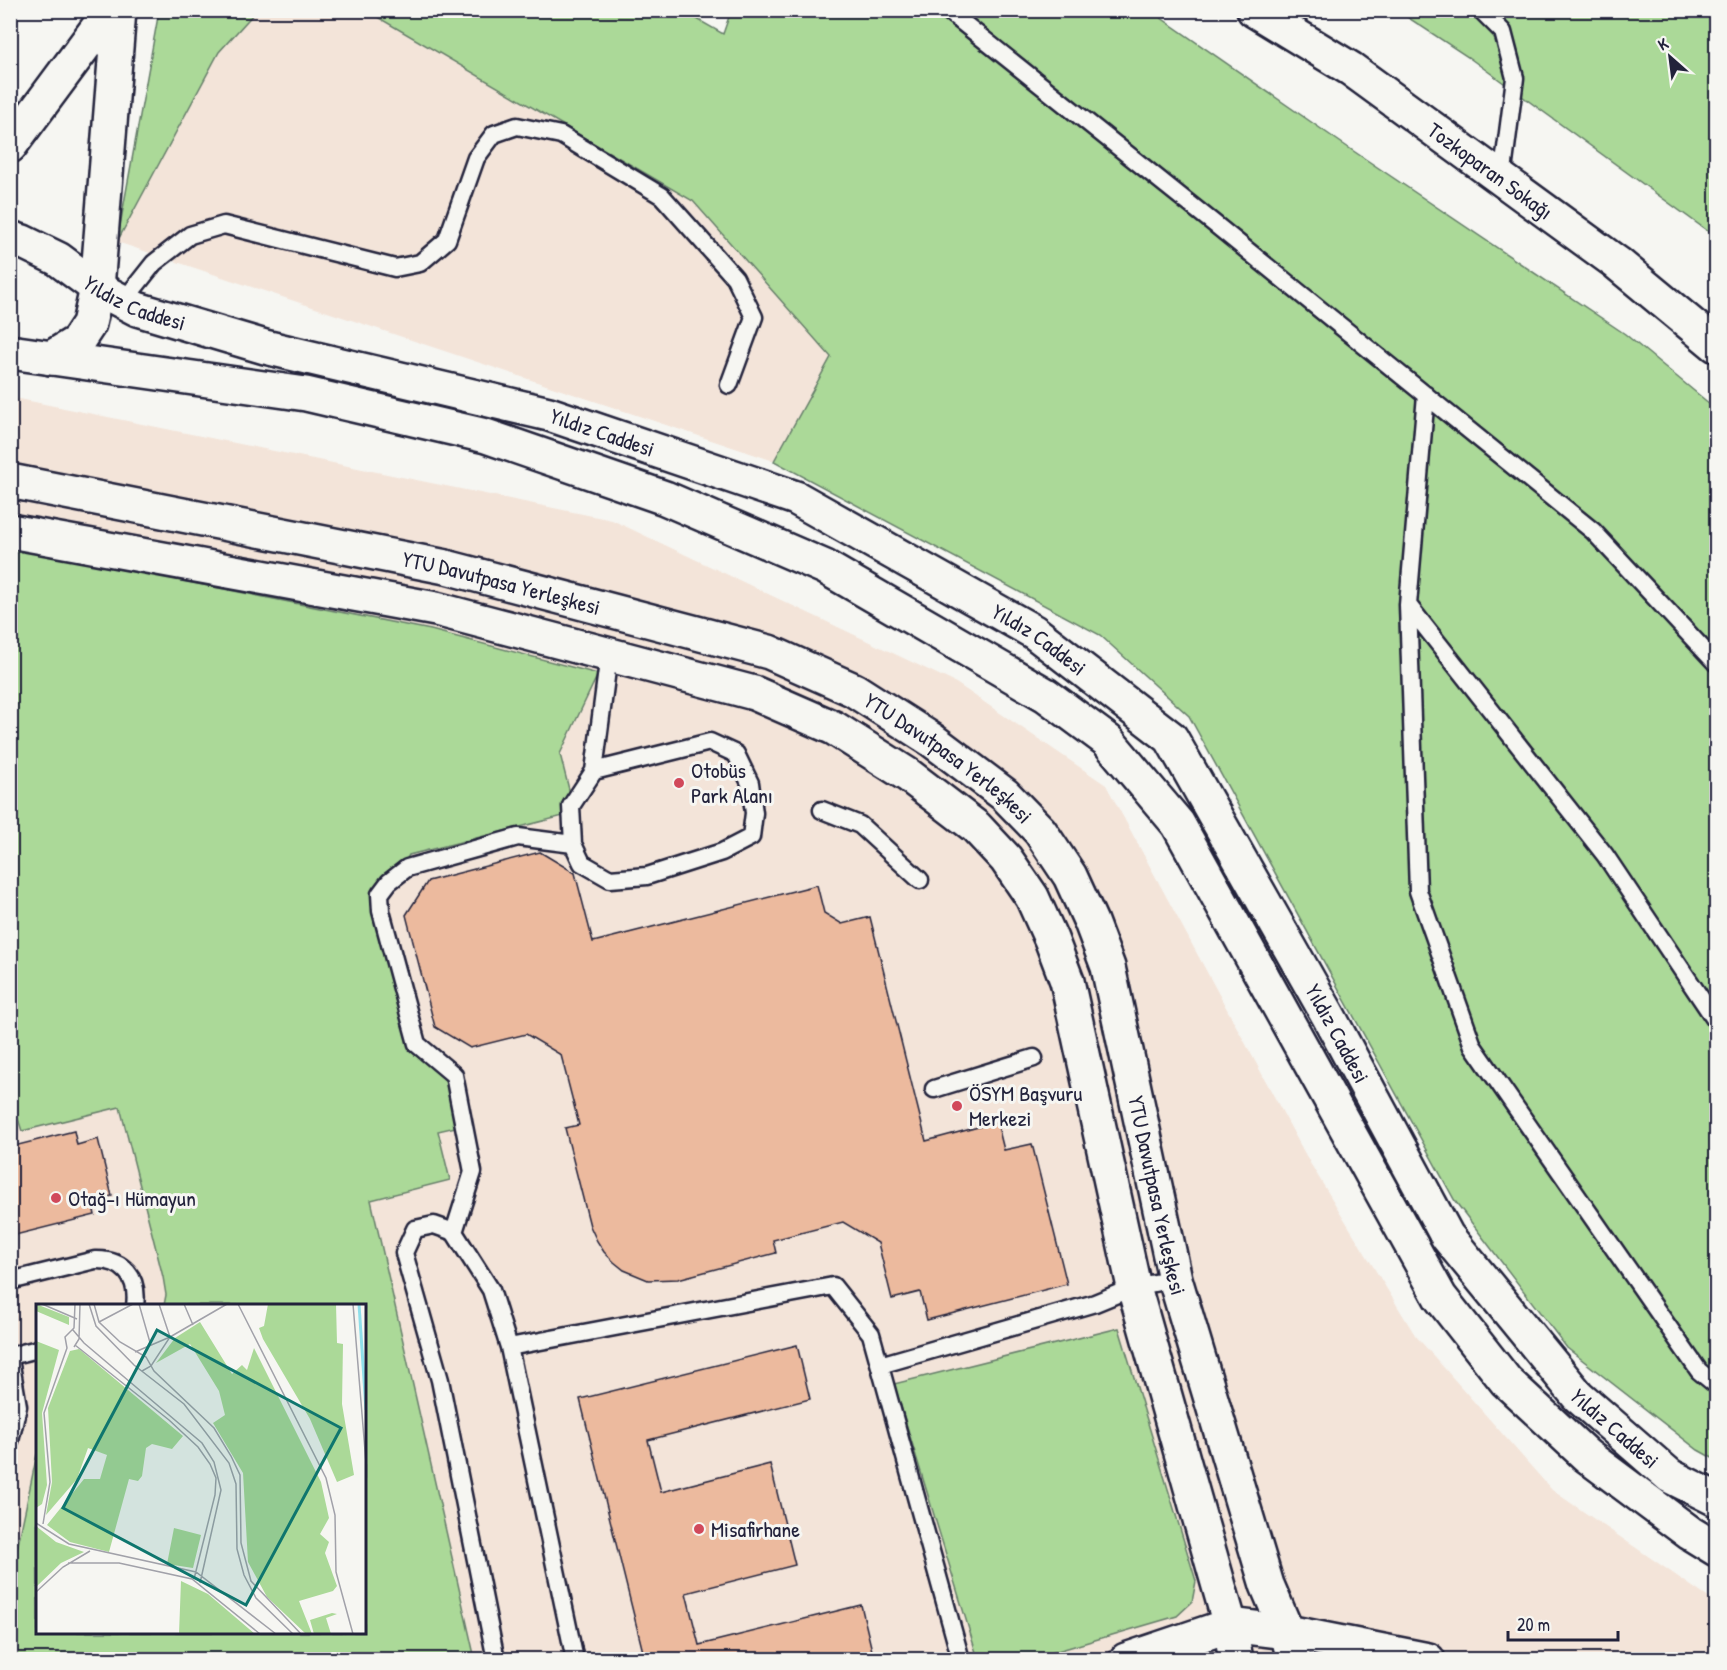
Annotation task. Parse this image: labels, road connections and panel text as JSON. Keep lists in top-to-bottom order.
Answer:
{
  "streets": {
    "main road": ["Tozkoparan Sokağı", "Yıldız Caddesi", "YTU Davutpasa Yerleşkesi"]
  },
  "places": [
    "Otobüs Park Alanı",
    "ÖSYM Başvuru Merkezi",
    "Otağ-ı Hümayun",
    "Misafirhane"
  ],
  "scale_bar": "20 m",
  "north": "top left"
}
